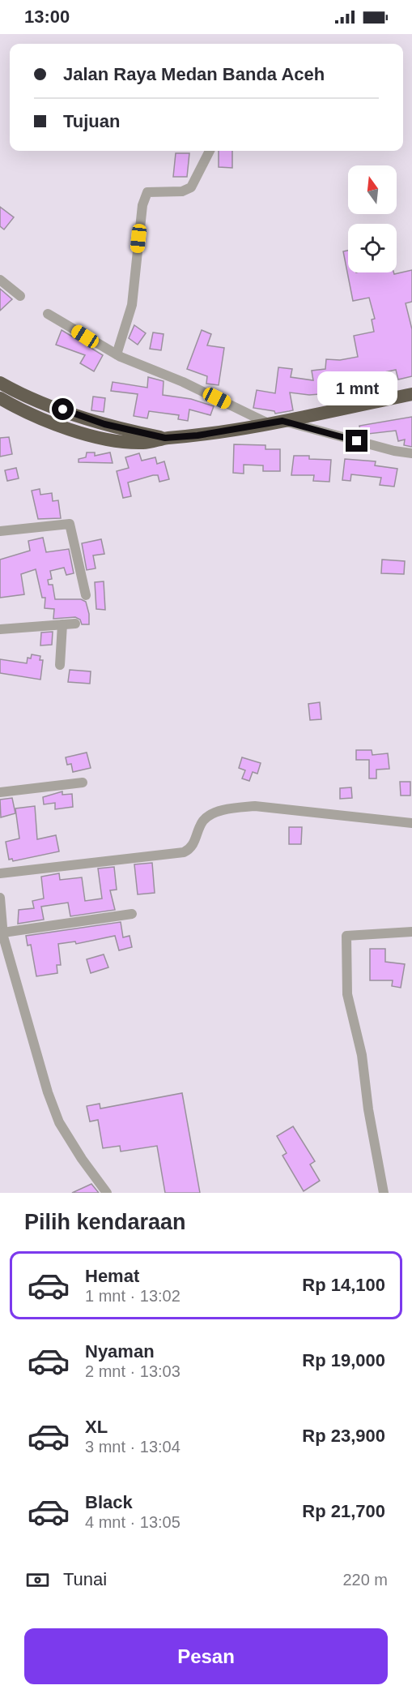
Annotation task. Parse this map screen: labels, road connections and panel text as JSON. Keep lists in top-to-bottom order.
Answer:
{
  "north": "top",
  "page": {
    "status": "13:00",
    "banner": ["Jalan Raya Medan Banda Aceh", "Tujuan"],
    "bubble": "1 mnt",
    "heading": "Pilih kendaraan",
    "list": [
      {
        "name": "Hemat",
        "note": "1 mnt · 13:02",
        "value": "Rp 14,100"
      },
      {
        "name": "Nyaman",
        "note": "2 mnt · 13:03",
        "value": "Rp 19,000"
      },
      {
        "name": "XL",
        "note": "3 mnt · 13:04",
        "value": "Rp 23,900"
      },
      {
        "name": "Black",
        "note": "4 mnt · 13:05",
        "value": "Rp 21,700"
      }
    ],
    "pay": ["Tunai", "220 m"],
    "buttons": "Pesan"
  }
}
